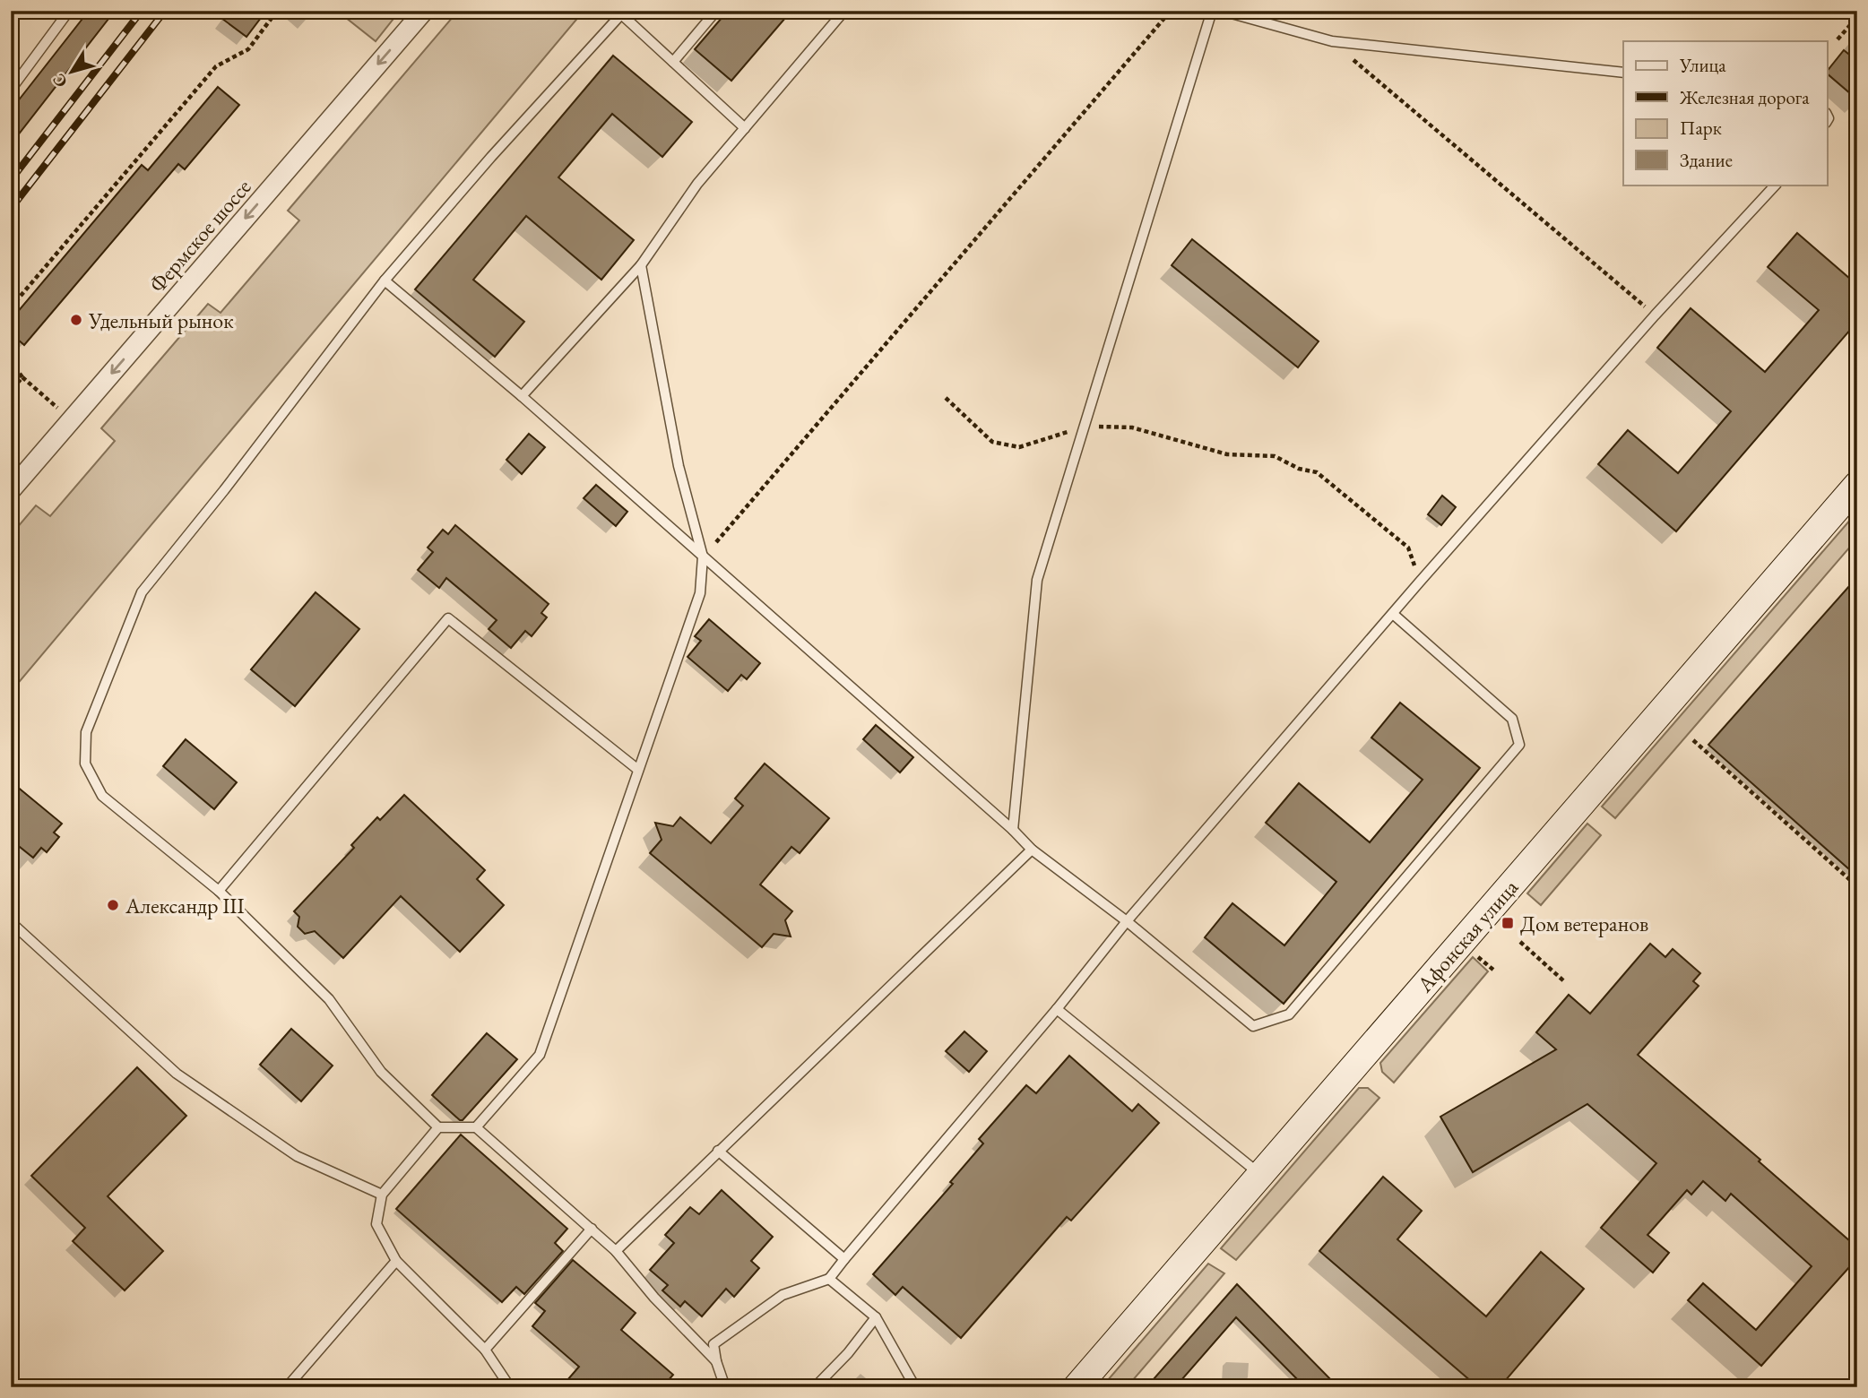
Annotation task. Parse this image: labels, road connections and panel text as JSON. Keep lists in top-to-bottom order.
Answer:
{
  "streets": {
    "street": ["Фермское шоссе", "Афонская улица"]
  },
  "one_way": ["Фермское шоссе"],
  "places": {
    "other": ["Удельный рынок", "Александр III"],
    "transit": ["Дом ветеранов"]
  },
  "legend": [
    "Улица",
    "Железная дорога",
    "Парк",
    "Здание"
  ],
  "north": "bottom left"
}
